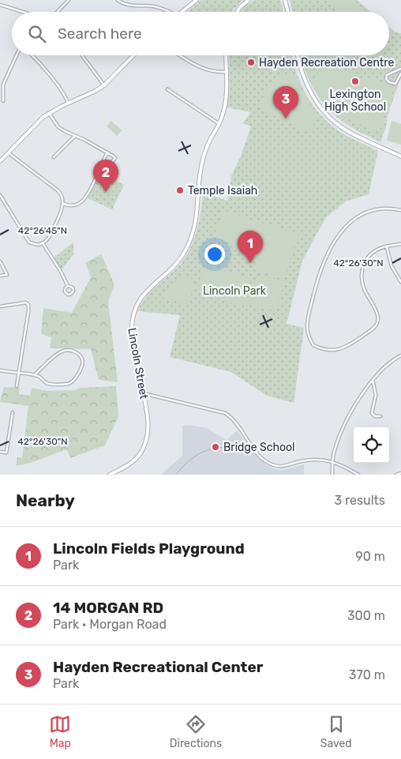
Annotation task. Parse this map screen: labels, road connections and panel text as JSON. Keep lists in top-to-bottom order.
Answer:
{
  "streets": {
    "street": ["Lincoln Street"]
  },
  "parks": ["Lincoln Park"],
  "places": [
    "Hayden Recreation Centre",
    "Lexington High School",
    "Temple Isaiah",
    "Bridge School"
  ],
  "page": {
    "search": "Search here",
    "pins": ["3", "2", "1"],
    "heading": ["Nearby", "3 results"],
    "list": [
      {
        "mark": "1",
        "name": "Lincoln Fields Playground",
        "note": "Park",
        "value": "90 m"
      },
      {
        "mark": "2",
        "name": "14 MORGAN RD",
        "note": "Park · Morgan Road",
        "value": "300 m"
      },
      {
        "mark": "3",
        "name": "Hayden Recreational Center",
        "note": "Park",
        "value": "370 m"
      }
    ],
    "nav": ["Map", "Directions", "Saved"]
  },
  "coordinates": ["42°26'45\"N", "42°26'30\"N"]
}
